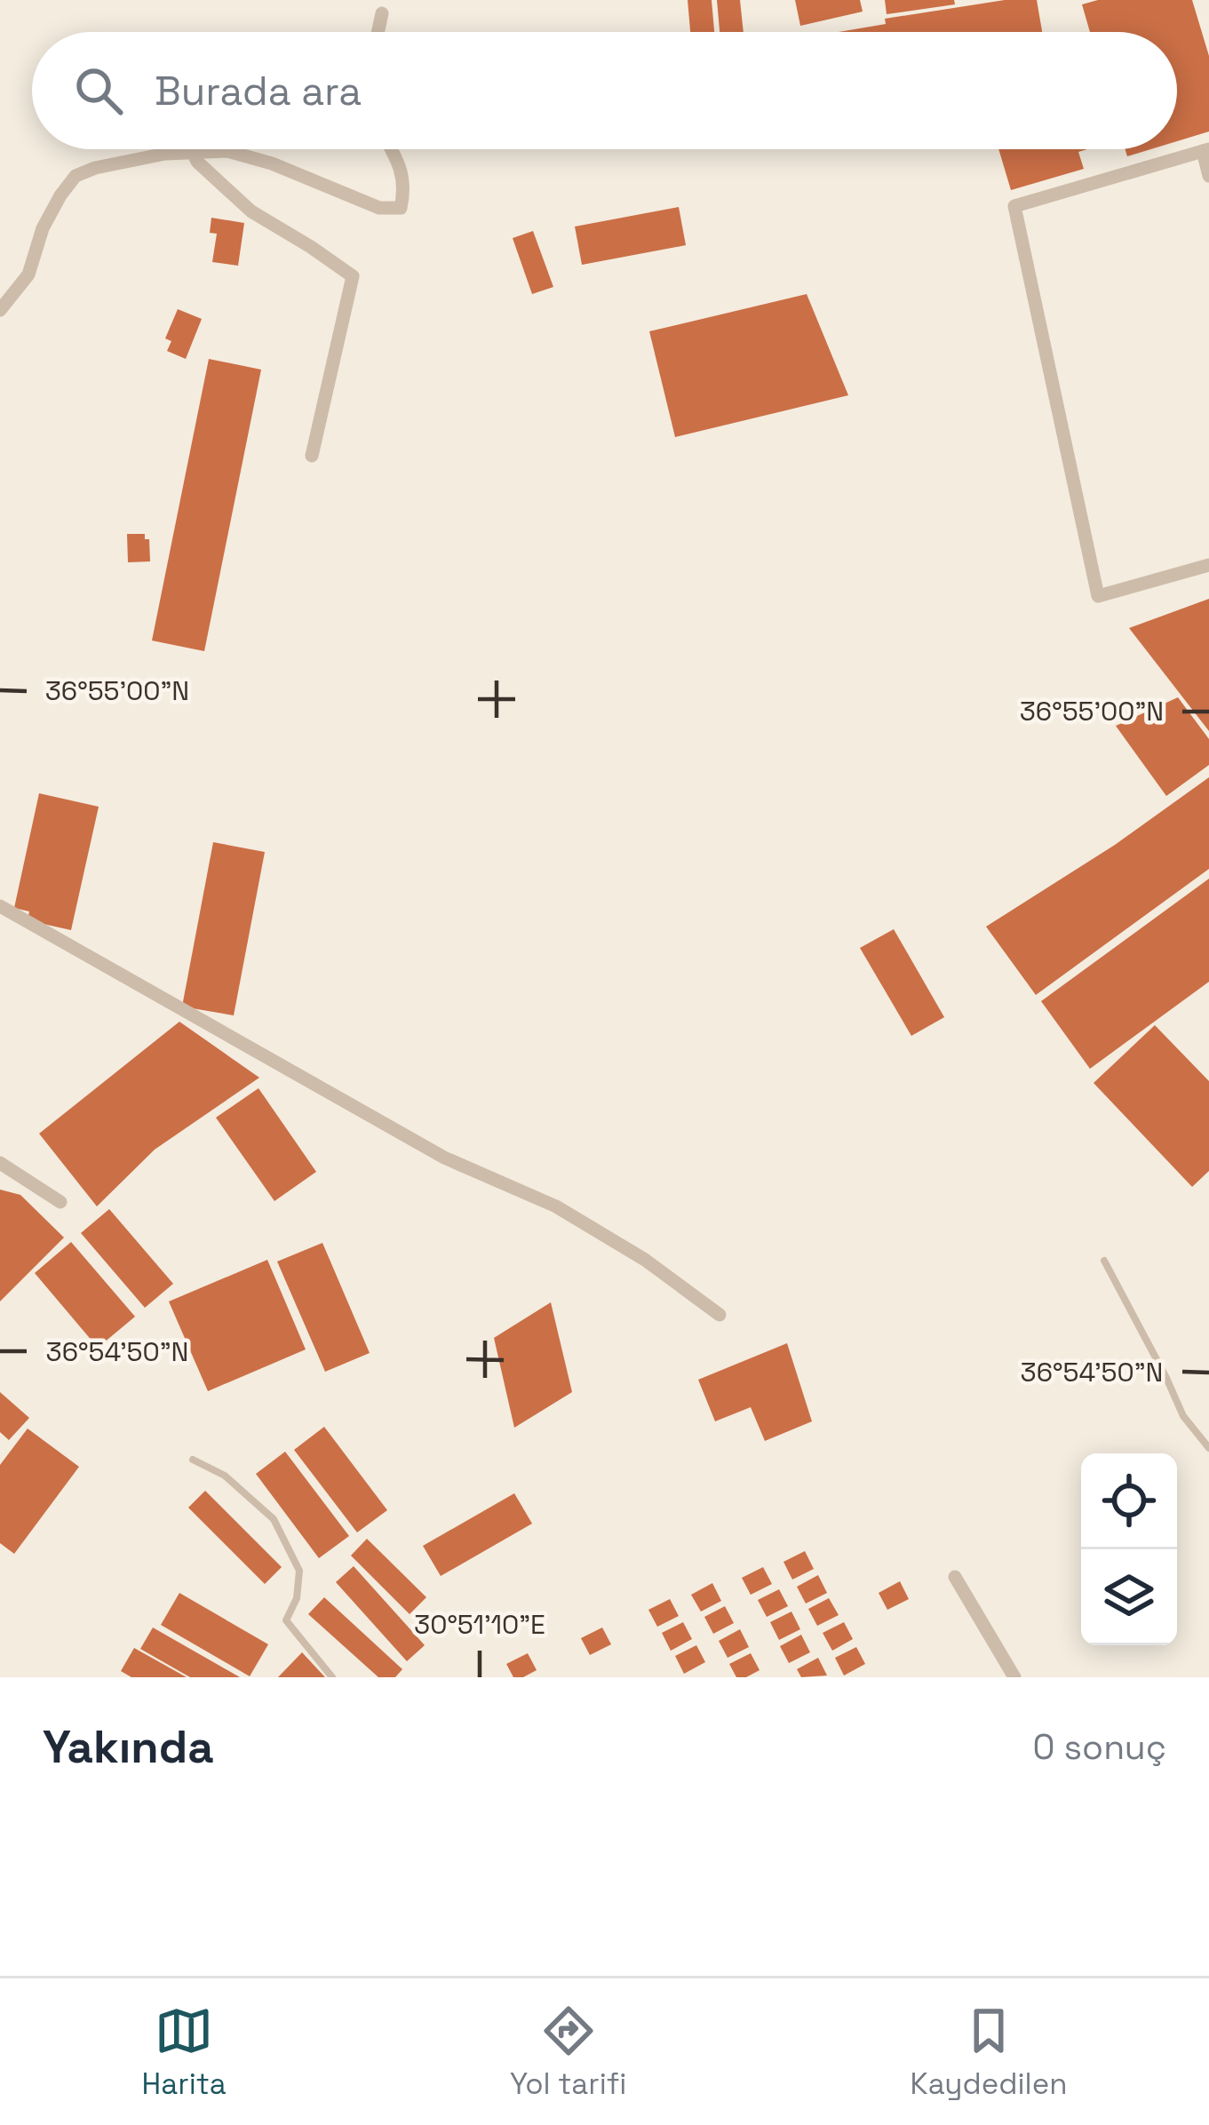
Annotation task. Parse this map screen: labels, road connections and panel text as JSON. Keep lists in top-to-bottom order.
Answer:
{
  "page": {
    "search": "Burada ara",
    "heading": ["Yakında", "0 sonuç"],
    "nav": ["Harita", "Yol tarifi", "Kaydedilen"]
  },
  "coordinates": ["36°55'00\"N", "36°54'50\"N", "30°51'10\"E"]
}
